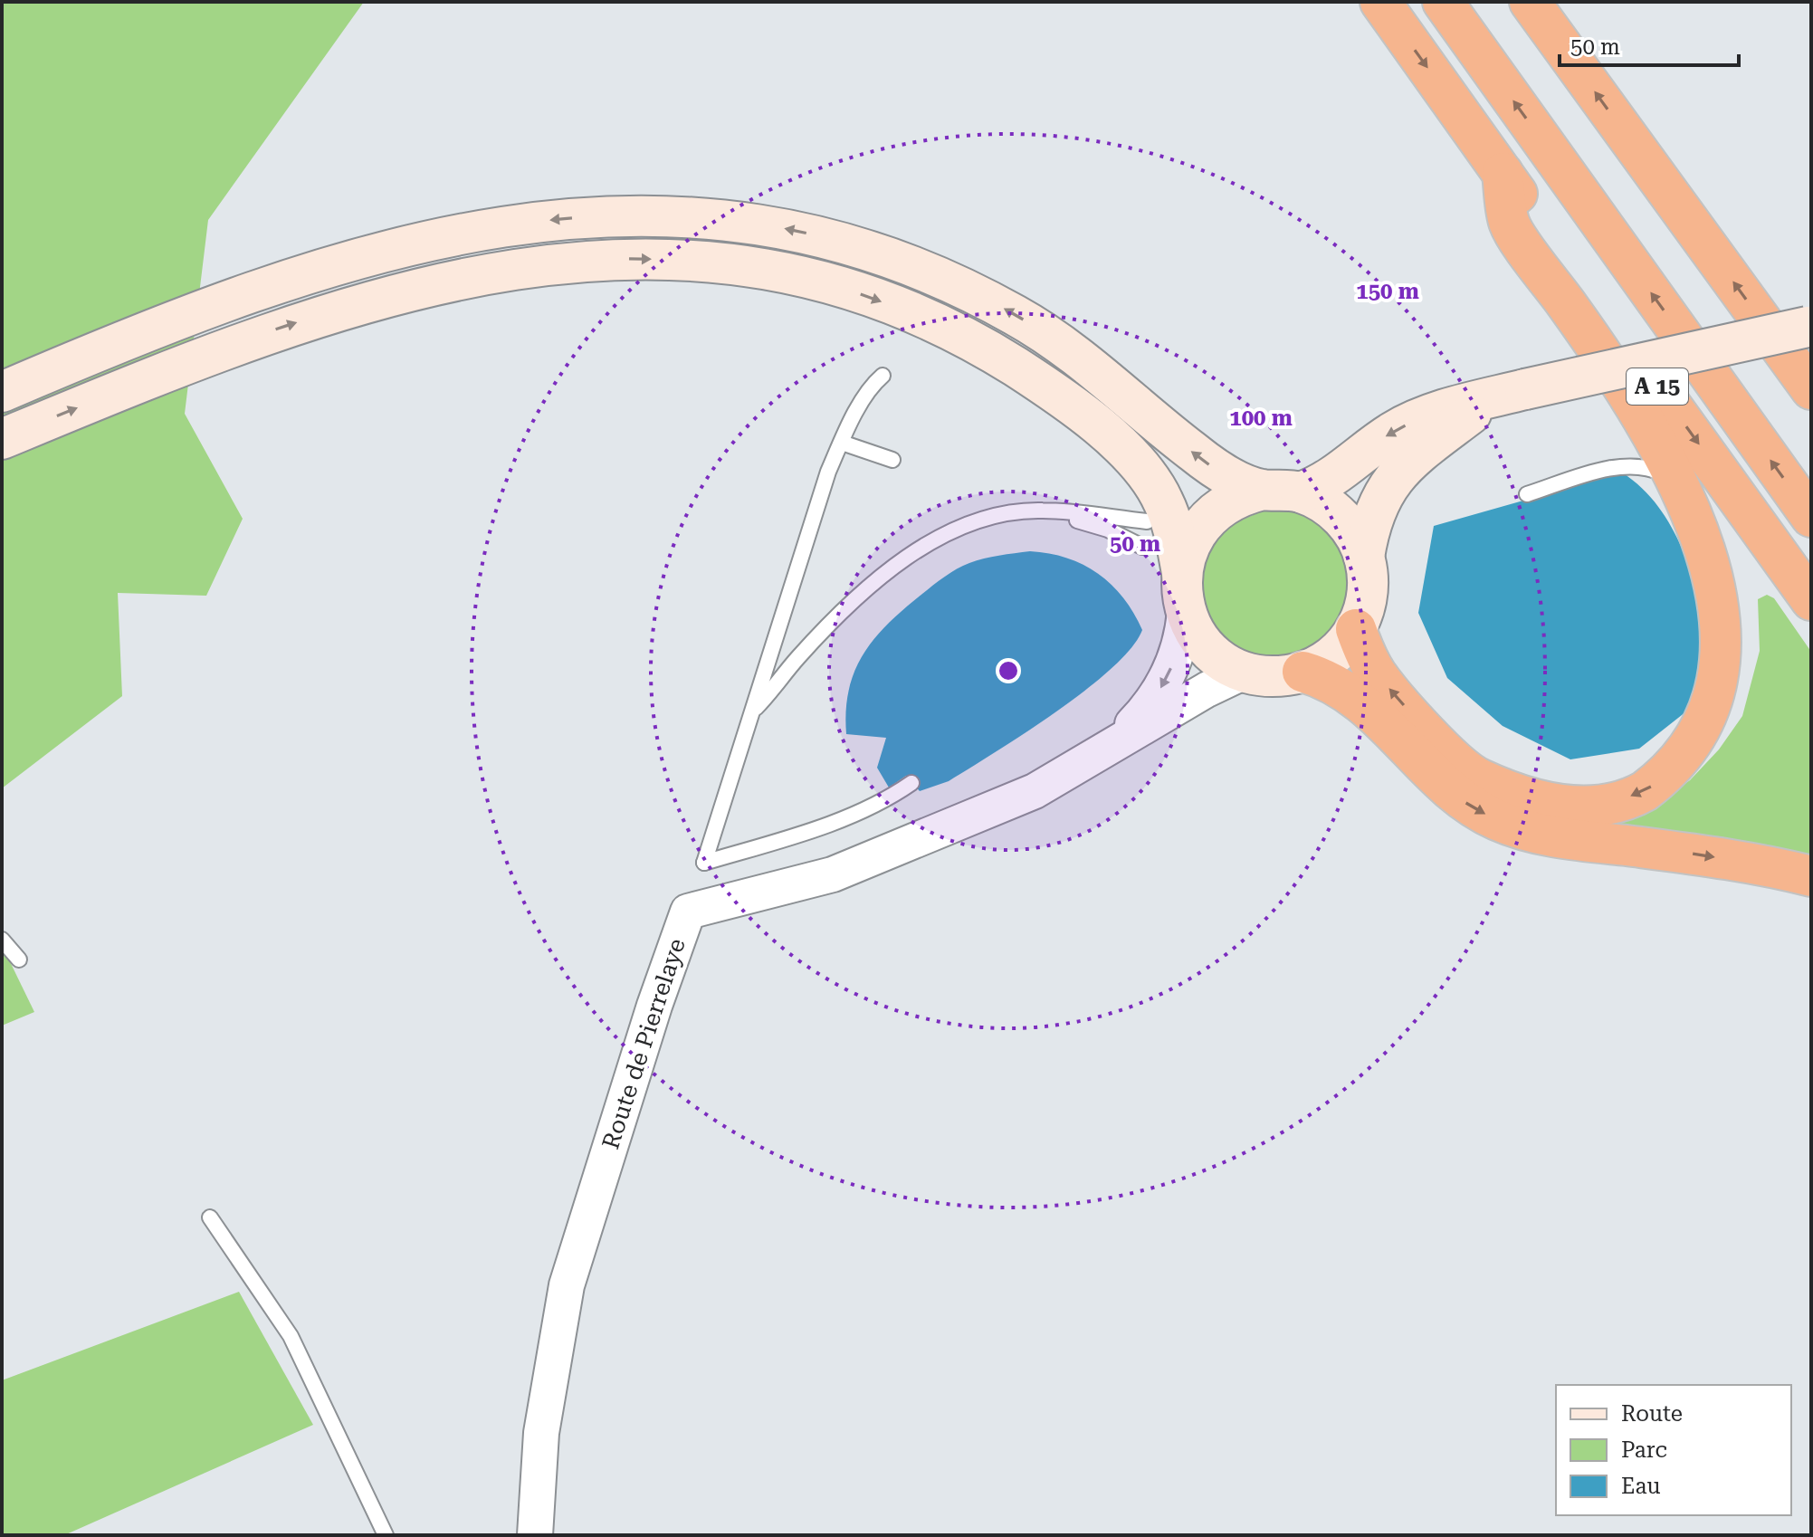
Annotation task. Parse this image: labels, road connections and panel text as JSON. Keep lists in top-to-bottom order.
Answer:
{
  "streets": {
    "highway": ["A 15"],
    "street": ["Route de Pierrelaye"]
  },
  "legend": ["Route", "Parc", "Eau"],
  "scale_bar": "50 m",
  "rings": ["150 m", "100 m", "50 m"]
}
